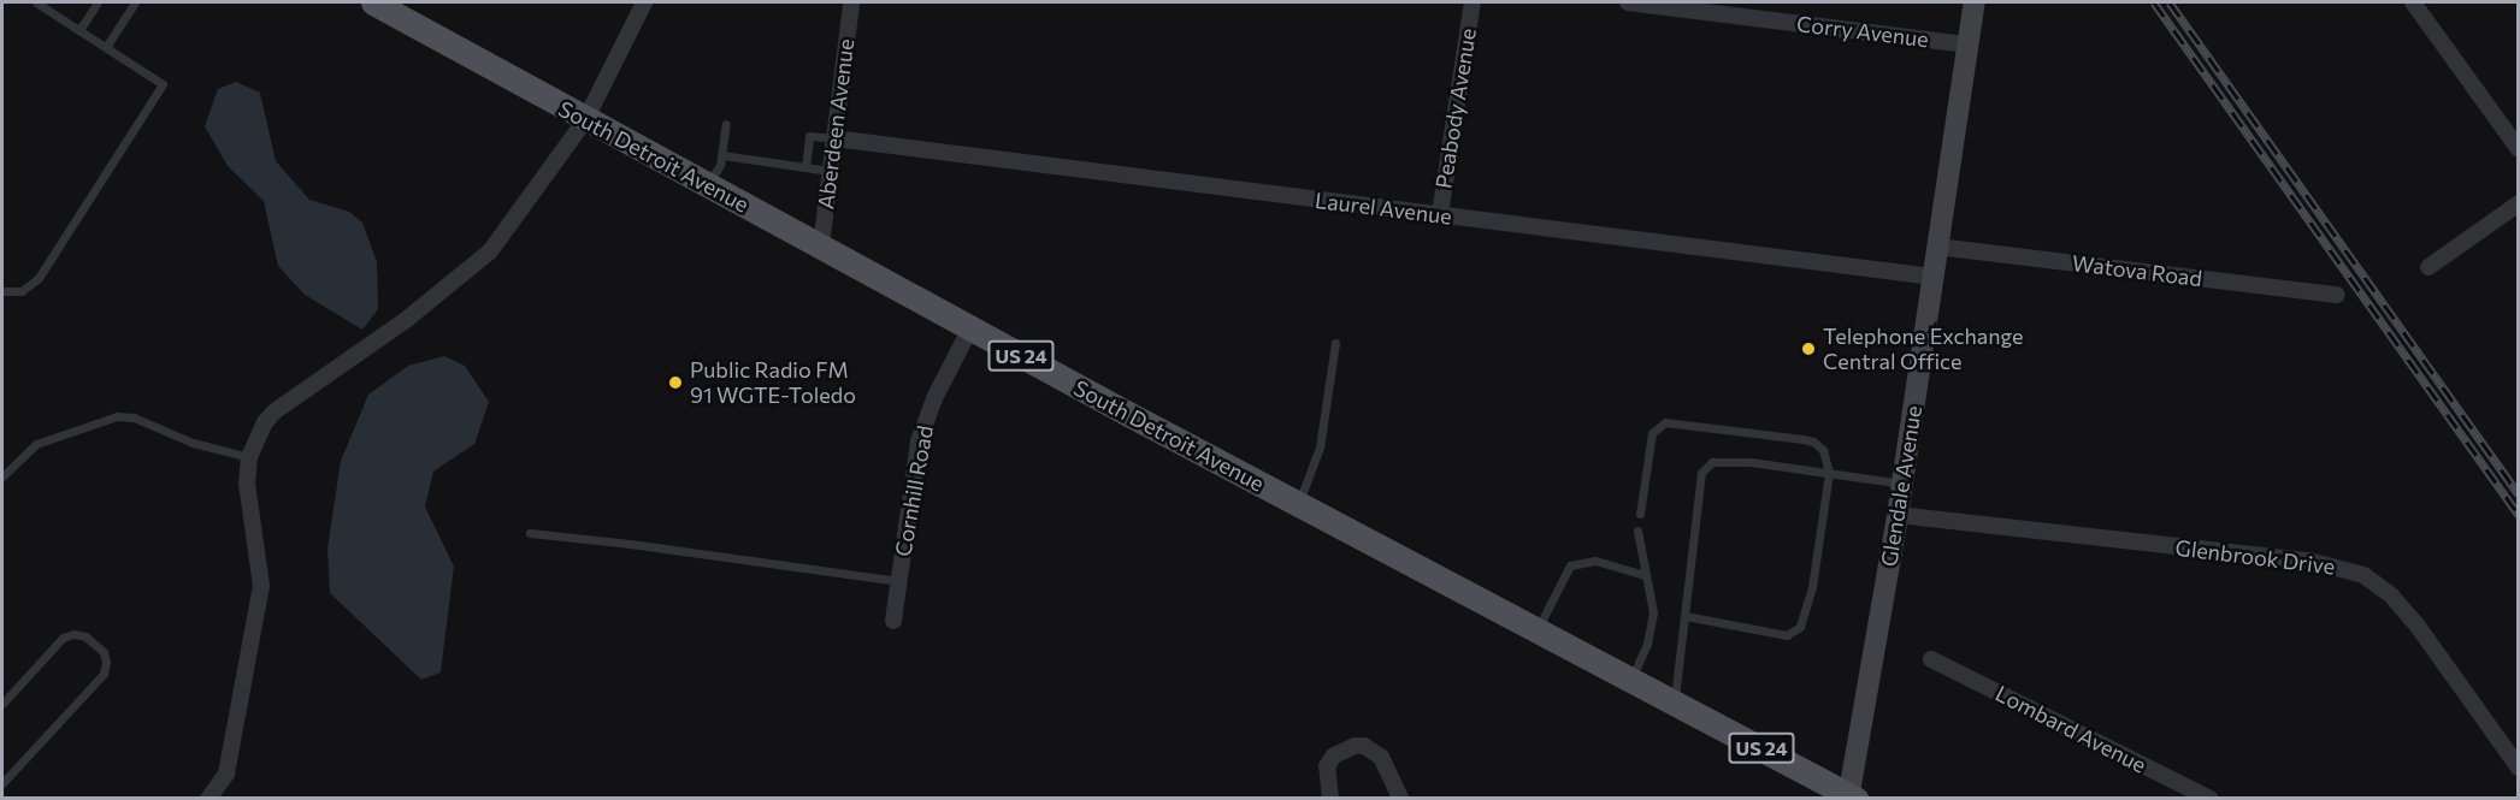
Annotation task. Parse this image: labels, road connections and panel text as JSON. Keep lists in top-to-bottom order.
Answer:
{
  "streets": {
    "main road": ["South Detroit Avenue", "US 24", "Glendale Avenue"],
    "street": [
      "Corry Avenue",
      "Peabody Avenue",
      "Aberdeen Avenue",
      "Laurel Avenue",
      "Watova Road",
      "Cornhill Road",
      "Glenbrook Drive",
      "Lombard Avenue"
    ]
  },
  "crossings": [
    ["Corry Avenue", "Glendale Avenue"],
    ["Peabody Avenue", "Laurel Avenue"],
    ["Aberdeen Avenue", "South Detroit Avenue"],
    ["Aberdeen Avenue", "Laurel Avenue"],
    ["South Detroit Avenue", "Glendale Avenue"],
    ["South Detroit Avenue", "Cornhill Road"],
    ["Laurel Avenue", "Glendale Avenue"],
    ["Watova Road", "Glendale Avenue"],
    ["Glendale Avenue", "Glenbrook Drive"]
  ],
  "places": ["Telephone Exchange Central Office", "Public Radio FM 91 WGTE-Toledo"]
}
